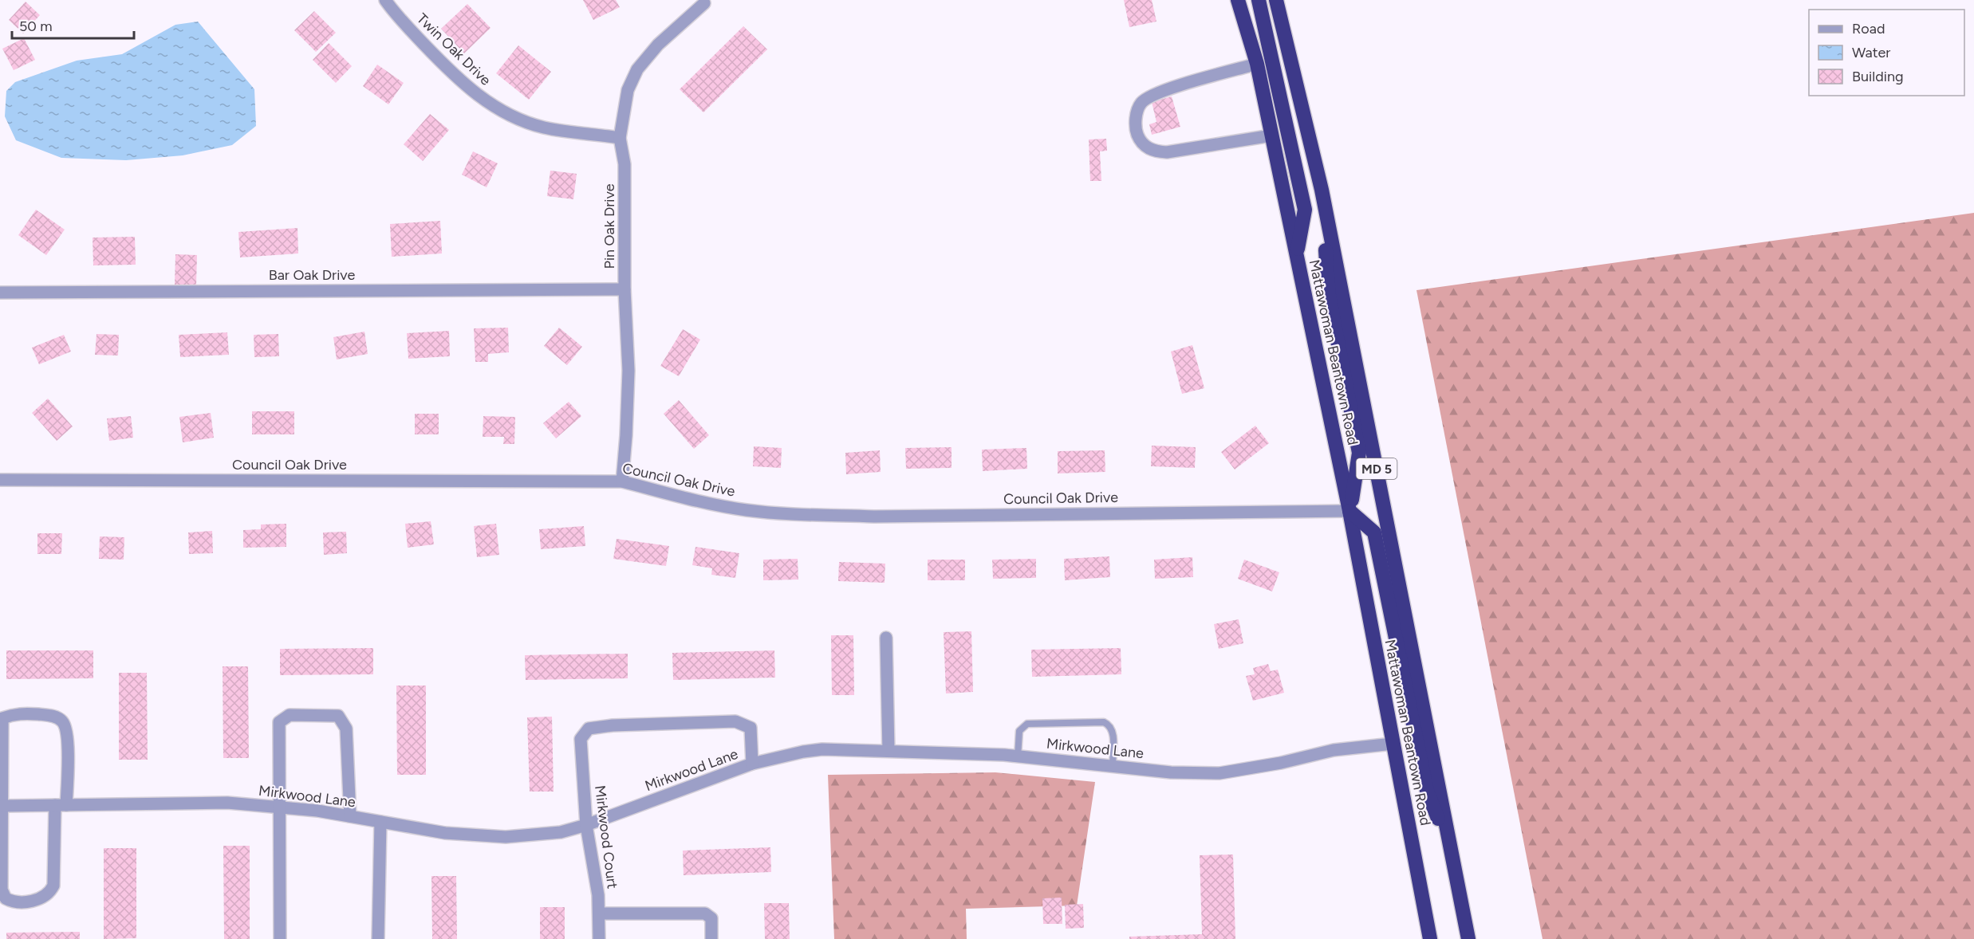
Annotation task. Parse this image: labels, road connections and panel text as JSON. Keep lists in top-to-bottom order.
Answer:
{
  "streets": {
    "highway": ["Mattawoman Beantown Road", "MD 5"],
    "street": [
      "Twin Oak Drive",
      "Pin Oak Drive",
      "Bar Oak Drive",
      "Council Oak Drive",
      "Mirkwood Lane",
      "Mirkwood Court"
    ]
  },
  "crossings": [
    ["Twin Oak Drive", "Pin Oak Drive"],
    ["Pin Oak Drive", "Bar Oak Drive"],
    ["Pin Oak Drive", "Council Oak Drive"],
    ["Mattawoman Beantown Road", "Council Oak Drive"],
    ["Mattawoman Beantown Road", "Mirkwood Lane"],
    ["Mirkwood Lane", "Mirkwood Court"]
  ],
  "legend": ["Road", "Water", "Building"],
  "scale_bar": "50 m"
}
